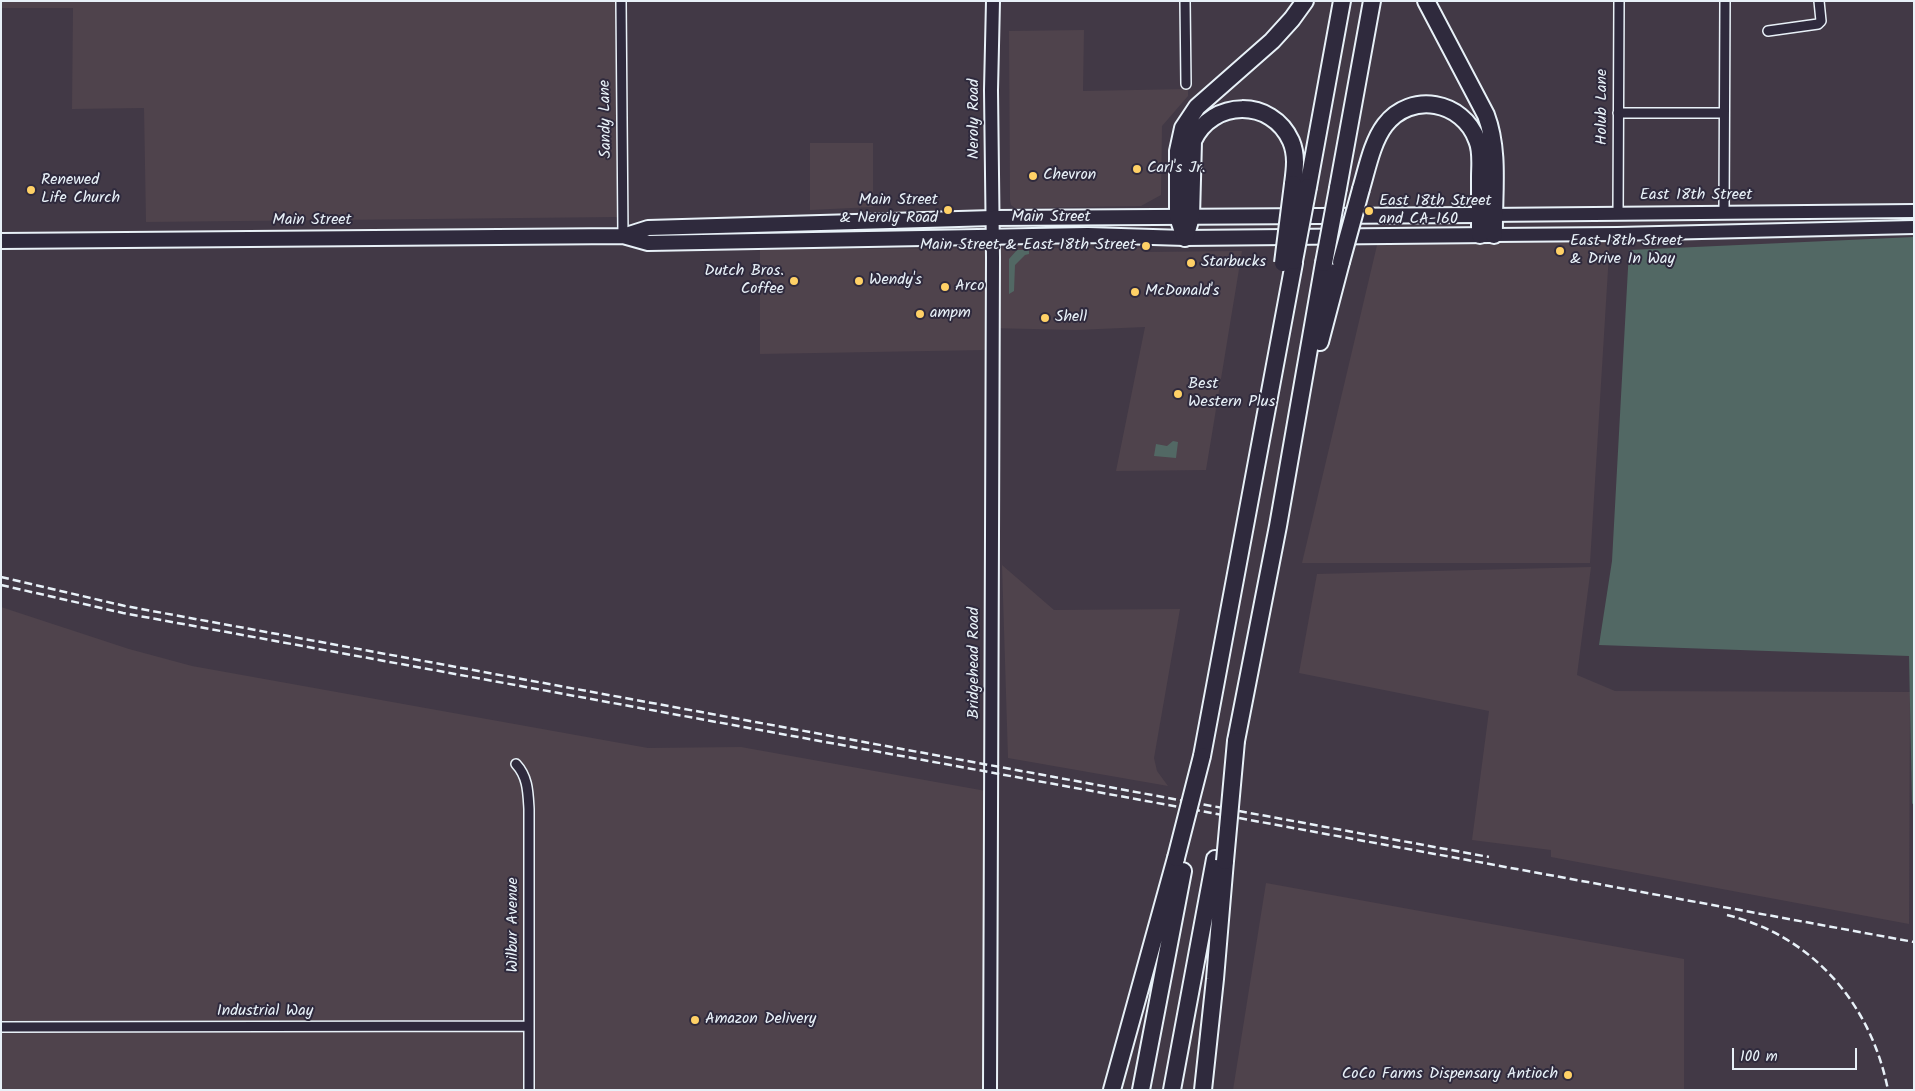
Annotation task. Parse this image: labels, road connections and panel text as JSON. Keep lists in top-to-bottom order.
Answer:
{
  "streets": {
    "main road": ["Main Street"],
    "street": [
      "Holub Lane",
      "Sandy Lane",
      "Neroly Road",
      "East 18th Street",
      "Bridgehead Road",
      "Wilbur Avenue",
      "Industrial Way"
    ]
  },
  "crossings": [
    ["Holub Lane", "East 18th Street"],
    ["Sandy Lane", "Main Street"],
    ["Neroly Road", "Main Street"],
    ["Neroly Road", "Bridgehead Road"],
    ["East 18th Street", "Main Street"],
    ["Main Street", "Bridgehead Road"],
    ["Wilbur Avenue", "Industrial Way"]
  ],
  "places": [
    "Carl's Jr.",
    "Chevron",
    "Renewed Life Church",
    "Main Street & Neroly Road",
    "East 18th Street and CA-160",
    "Main Street & East 18th Street",
    "East 18th Street & Drive In Way",
    "Starbucks",
    "Dutch Bros. Coffee",
    "Wendy's",
    "Arco",
    "McDonald's",
    "ampm",
    "Shell",
    "Best Western Plus",
    "Amazon Delivery",
    "CoCo Farms Dispensary Antioch"
  ],
  "scale_bar": "100 m"
}
